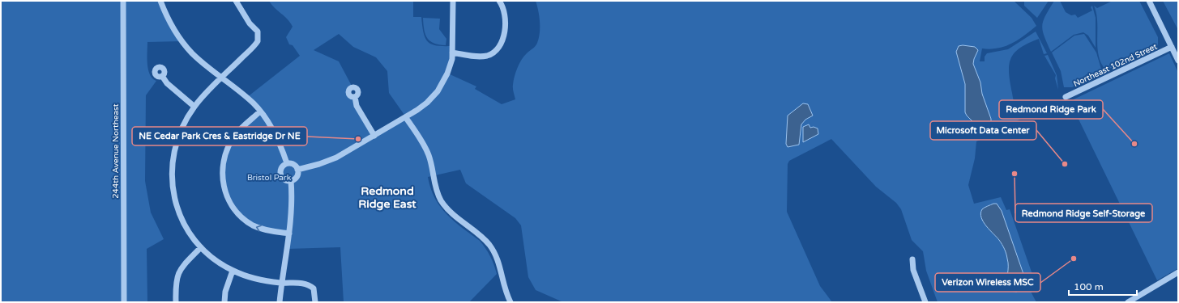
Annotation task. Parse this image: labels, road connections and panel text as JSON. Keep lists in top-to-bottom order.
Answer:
{
  "streets": {
    "street": ["Northeast 102nd Street", "244th Avenue Northeast"]
  },
  "districts": ["Redmond Ridge East"],
  "parks": ["Bristol Park"],
  "places": [
    "NE Cedar Park Cres & Eastridge Dr NE",
    "Redmond Ridge Park",
    "Microsoft Data Center",
    "Redmond Ridge Self-Storage",
    "Verizon Wireless MSC"
  ],
  "scale_bar": "100 m"
}
